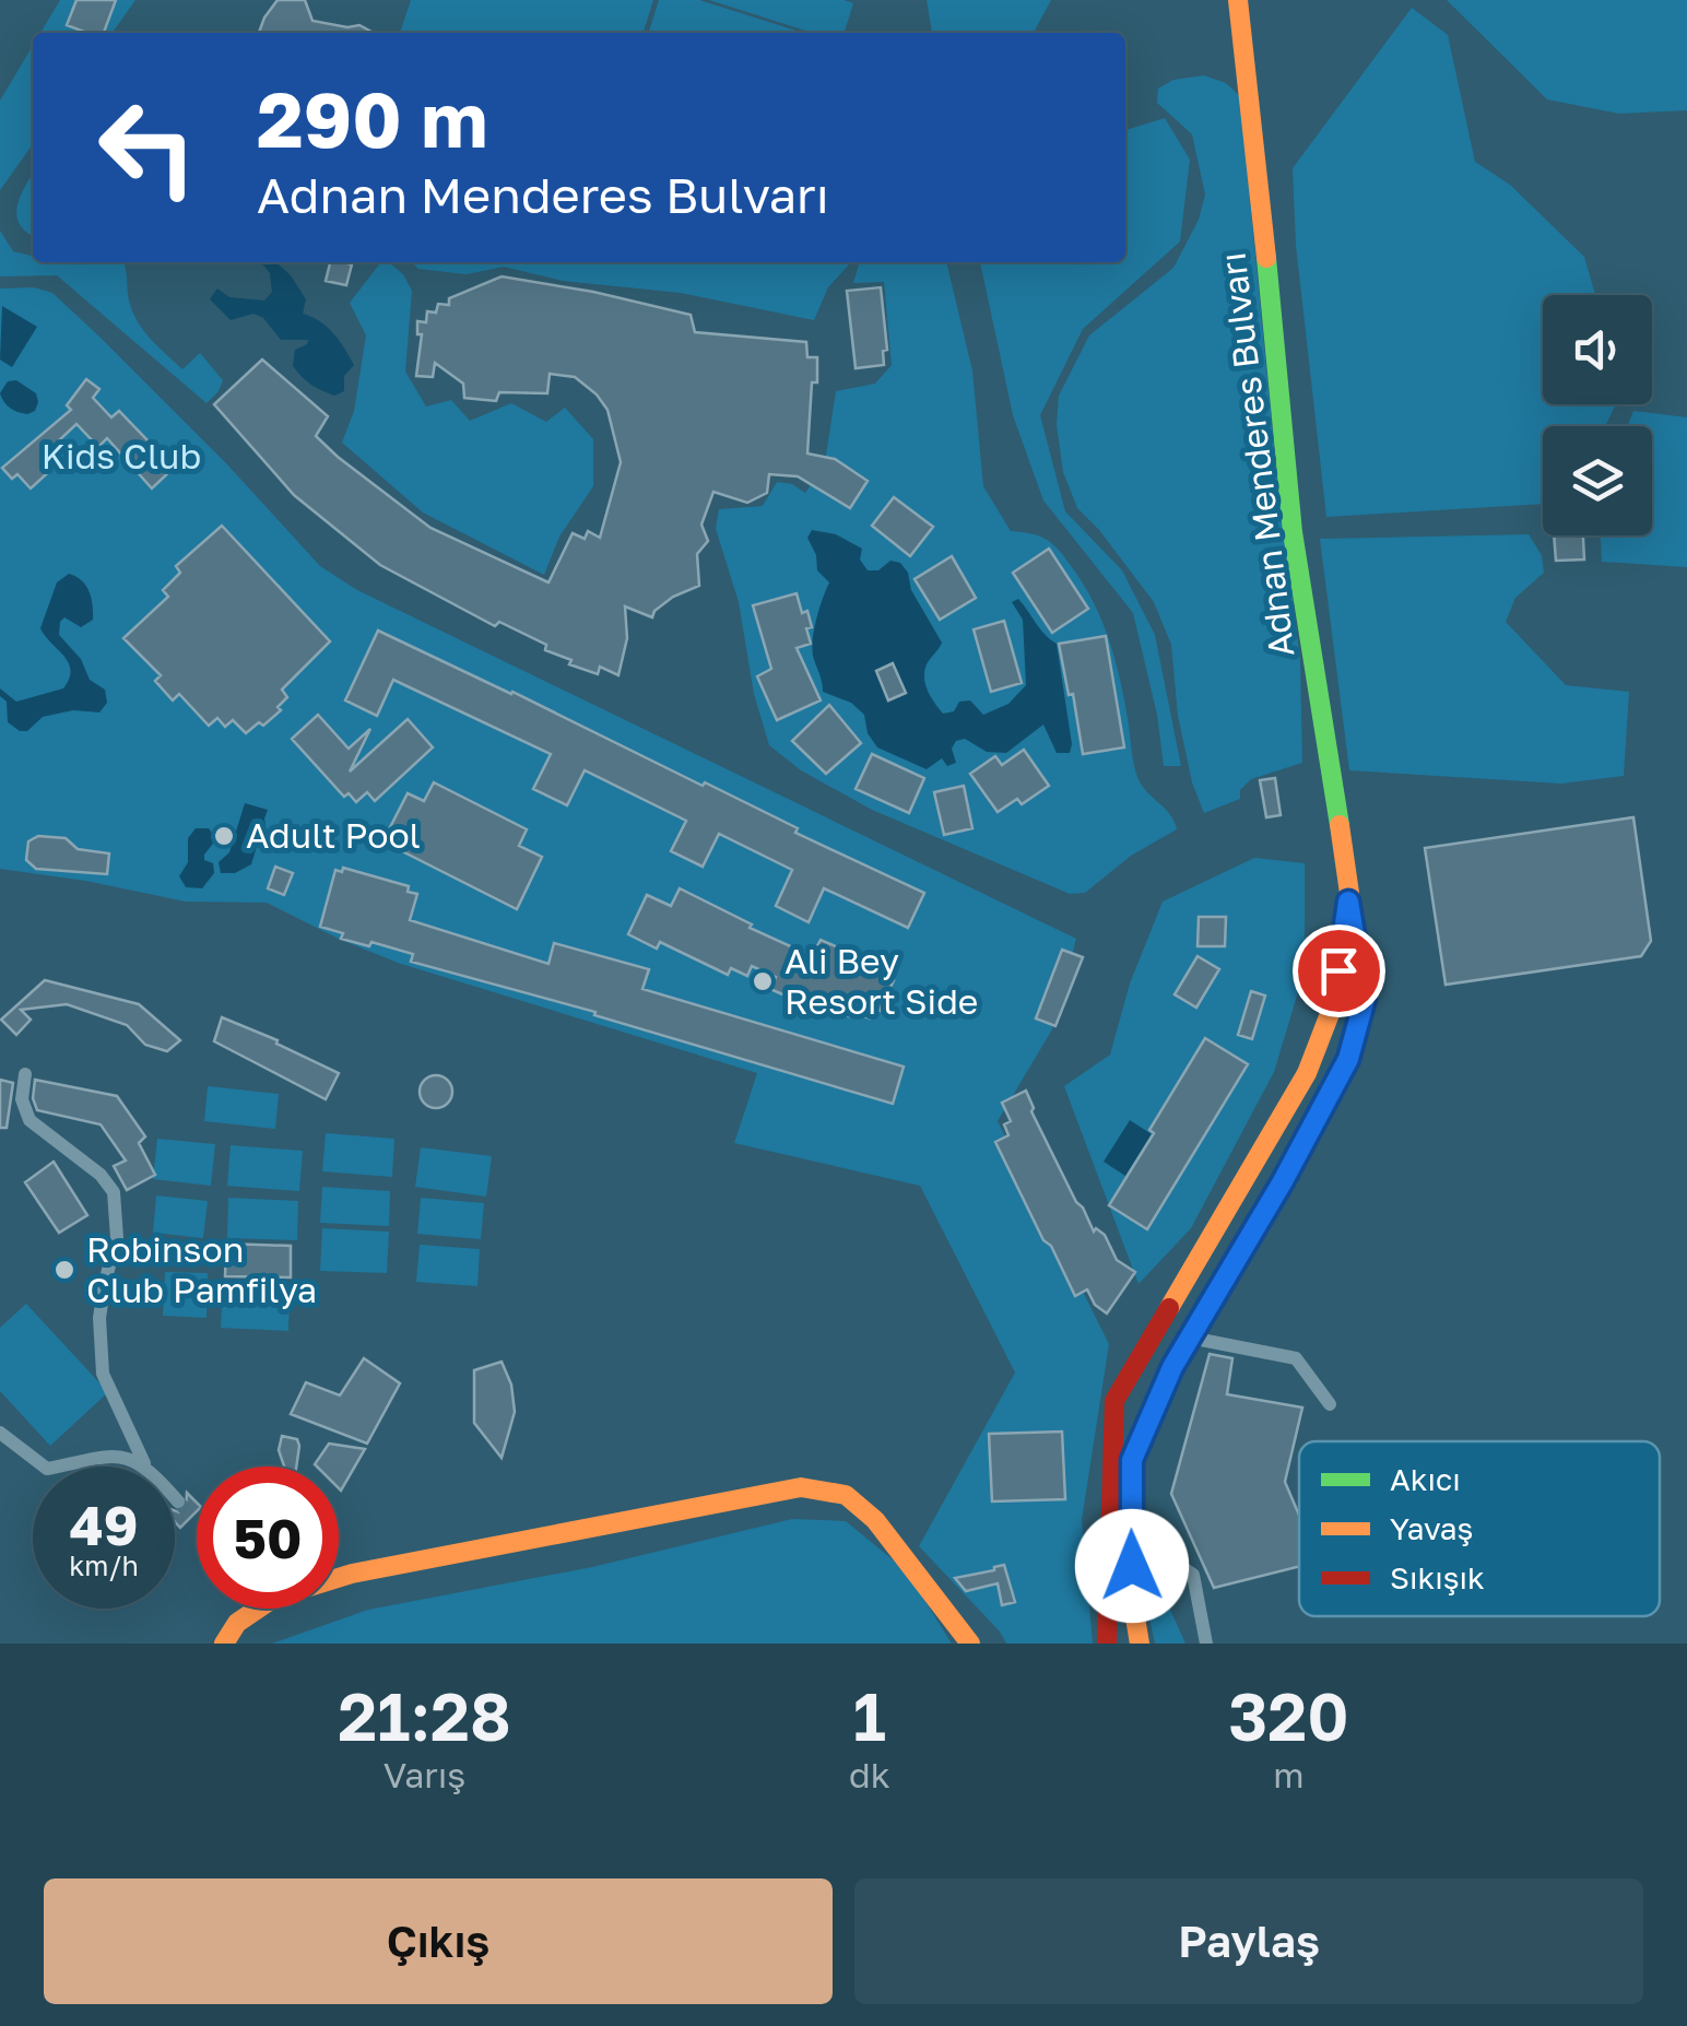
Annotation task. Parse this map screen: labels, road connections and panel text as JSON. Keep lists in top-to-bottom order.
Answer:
{
  "streets": {
    "main road": ["Adnan Menderes Bulvarı"]
  },
  "parks": ["Kids Club"],
  "places": ["Adult Pool", "Ali Bey Resort Side", "Robinson Club Pamfilya"],
  "legend": ["Akıcı", "Yavaş", "Sıkışık"],
  "page": {
    "turn": ["290 m", "Adnan Menderes Bulvarı"],
    "speed": "49 km/h",
    "limit": "50",
    "eta": [
      "21:28",
      "Varış",
      "1",
      "dk",
      "320",
      "m"
    ],
    "buttons": ["Çıkış", "Paylaş"]
  }
}
